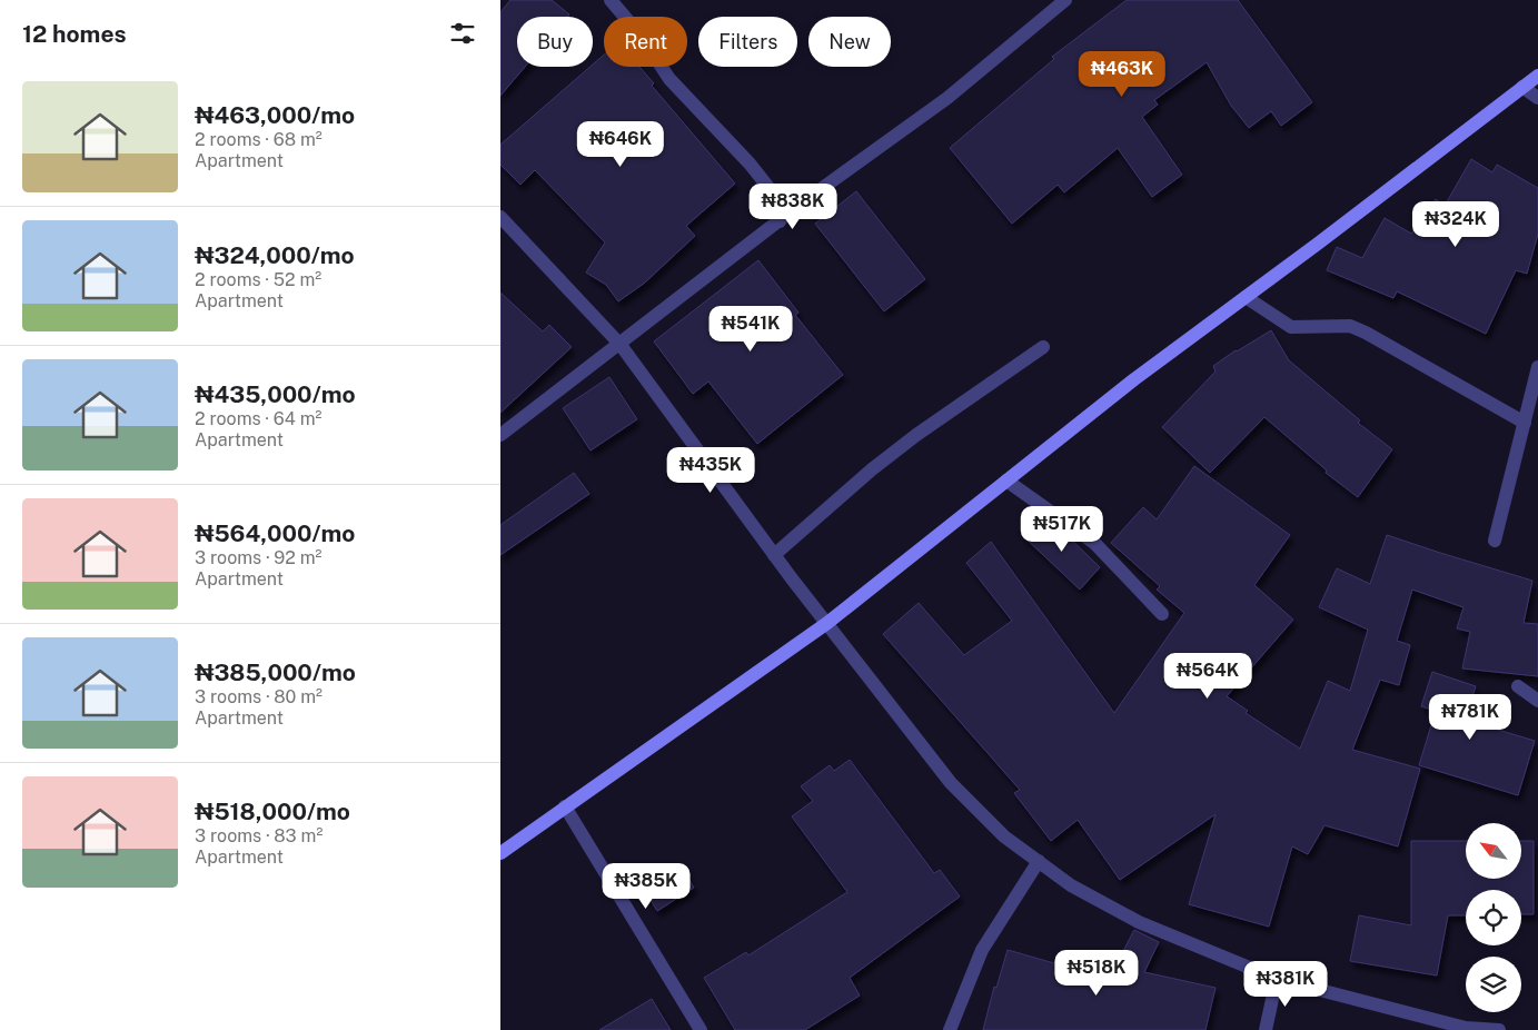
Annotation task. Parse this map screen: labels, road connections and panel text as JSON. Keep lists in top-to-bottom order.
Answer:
{
  "north": "top left",
  "page": {
    "heading": "12 homes",
    "chip": [
      "Buy",
      "Rent",
      "Filters",
      "New"
    ],
    "price": [
      "₦463K",
      "₦646K",
      "₦838K",
      "₦324K",
      "₦541K",
      "₦435K",
      "₦517K",
      "₦564K",
      "₦781K",
      "₦385K",
      "₦518K",
      "₦381K"
    ],
    "list": [
      {
        "name": "₦463,000/mo",
        "note": "2 rooms · 68 m² · Apartment"
      },
      {
        "name": "₦324,000/mo",
        "note": "2 rooms · 52 m² · Apartment"
      },
      {
        "name": "₦435,000/mo",
        "note": "2 rooms · 64 m² · Apartment"
      },
      {
        "name": "₦564,000/mo",
        "note": "3 rooms · 92 m² · Apartment"
      },
      {
        "name": "₦385,000/mo",
        "note": "3 rooms · 80 m² · Apartment"
      },
      {
        "name": "₦518,000/mo",
        "note": "3 rooms · 83 m² · Apartment"
      }
    ]
  }
}
